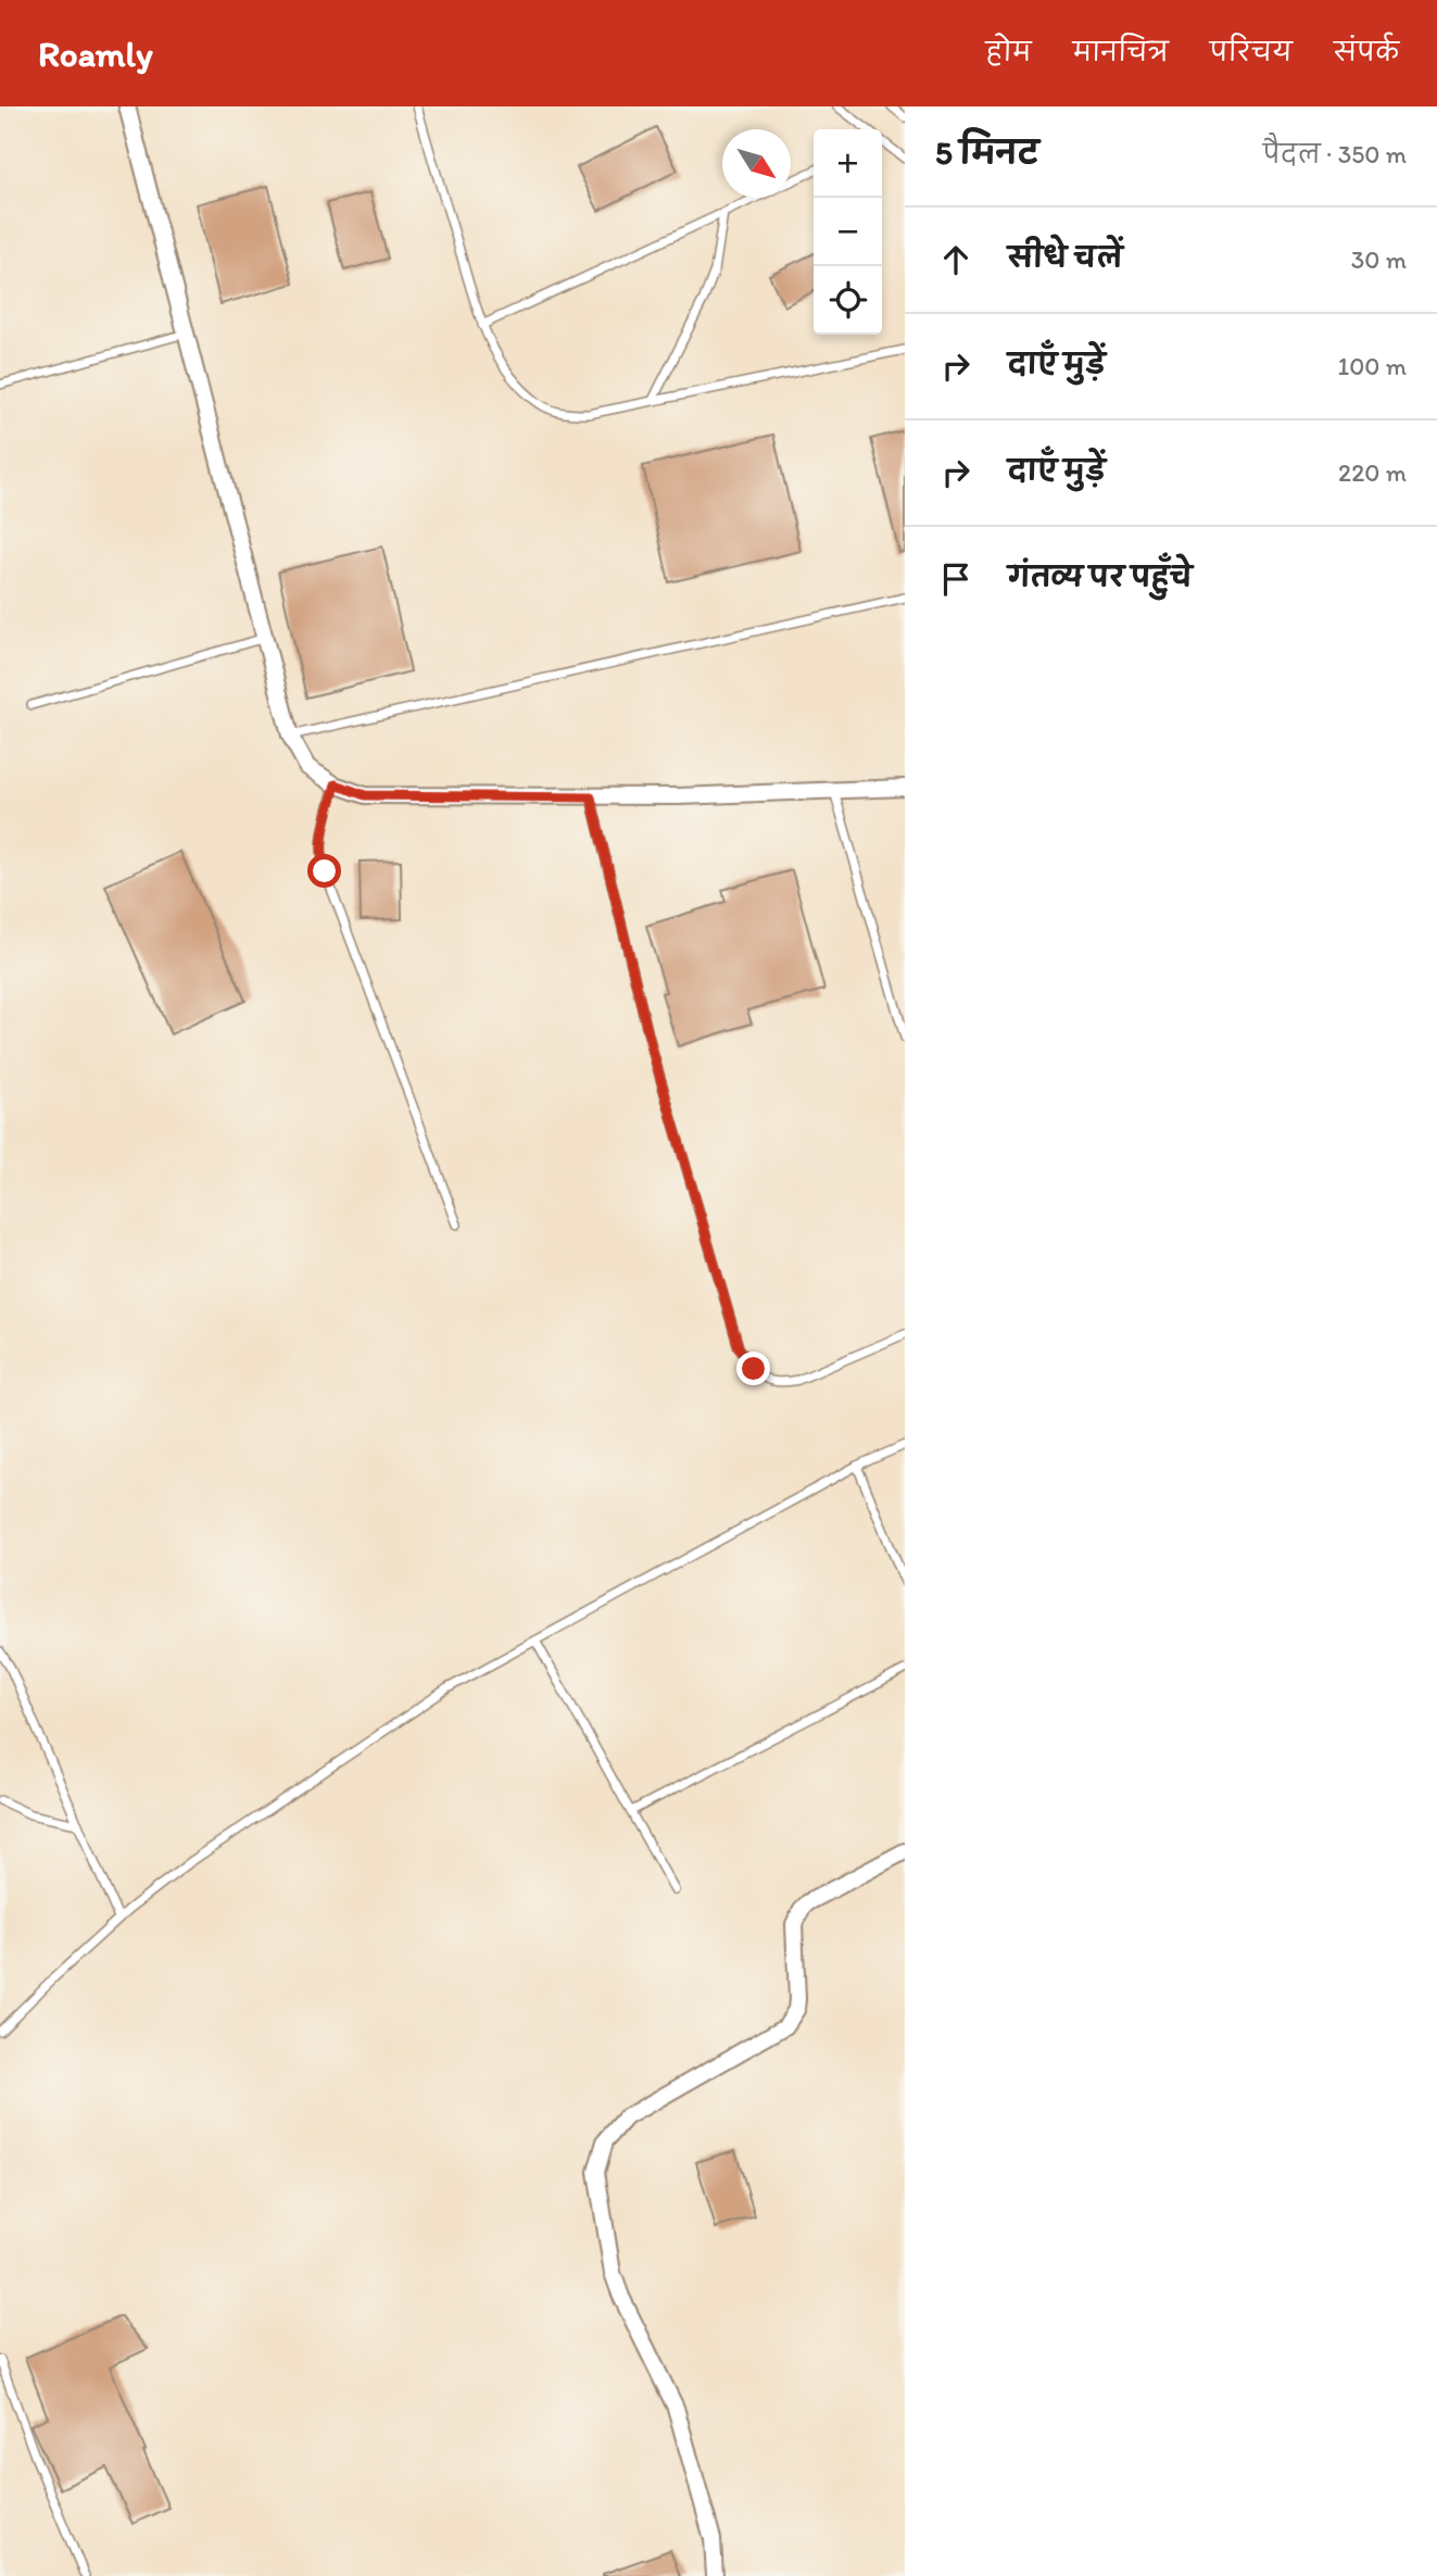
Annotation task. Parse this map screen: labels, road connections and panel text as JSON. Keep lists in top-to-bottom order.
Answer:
{
  "north": "bottom right",
  "page": {
    "header": "Roamly",
    "nav": [
      "होम",
      "मानचित्र",
      "परिचय",
      "संपर्क"
    ],
    "heading": ["5 मिनट", "पैदल · 350 m"],
    "map_buttons": ["+", "−"],
    "list": [
      ["सीधे चलें", "30 m"],
      ["दाएँ मुड़ें", "100 m"],
      ["दाएँ मुड़ें", "220 m"],
      "गंतव्य पर पहुँचे"
    ]
  }
}
